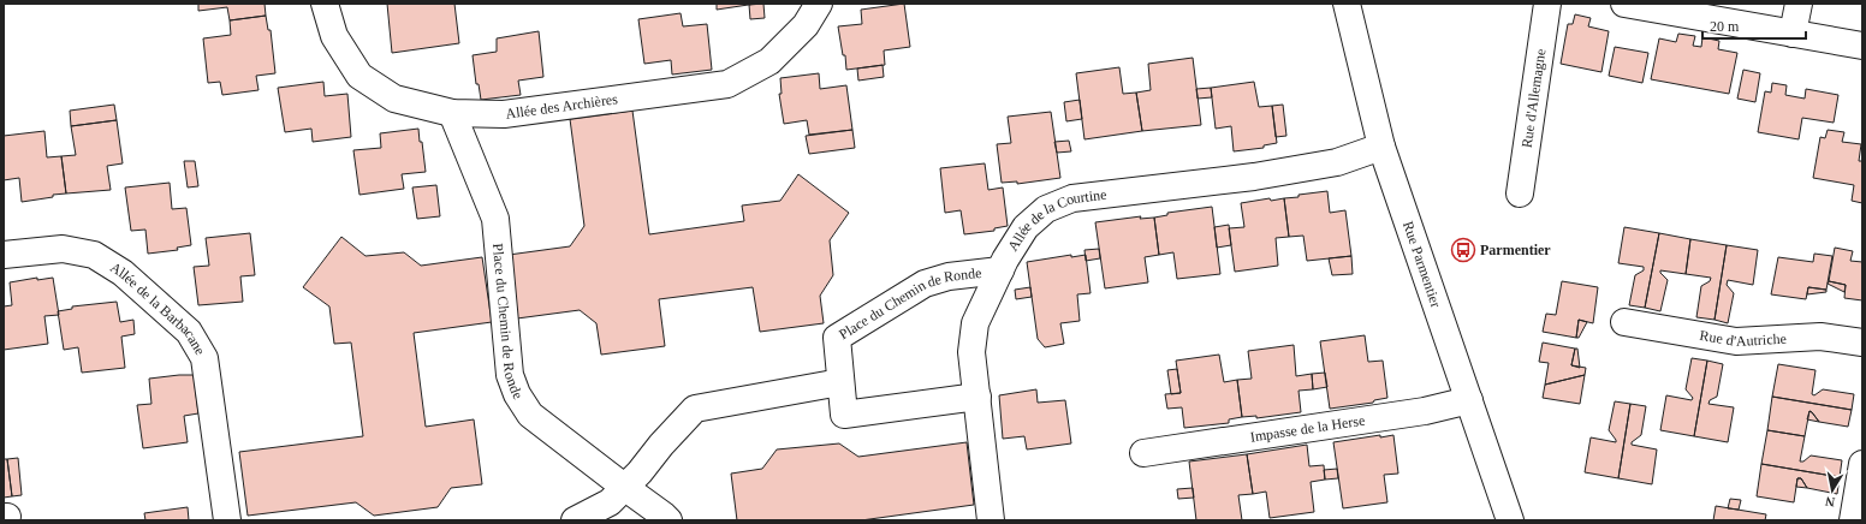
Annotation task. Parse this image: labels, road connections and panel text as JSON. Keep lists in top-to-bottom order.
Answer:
{
  "streets": {
    "street": [
      "Rue d'Allemagne",
      "Allée des Archières",
      "Allée de la Courtine",
      "Rue Parmentier",
      "Place du Chemin de Ronde",
      "Allée de la Barbacane",
      "Rue d'Autriche",
      "Impasse de la Herse"
    ]
  },
  "crossings": [
    ["Allée des Archières", "Place du Chemin de Ronde"],
    ["Allée de la Courtine", "Rue Parmentier"],
    ["Allée de la Courtine", "Place du Chemin de Ronde"],
    ["Rue Parmentier", "Impasse de la Herse"]
  ],
  "places": {
    "bus stop": ["Parmentier"]
  },
  "scale_bar": "20 m",
  "north": "bottom"
}
